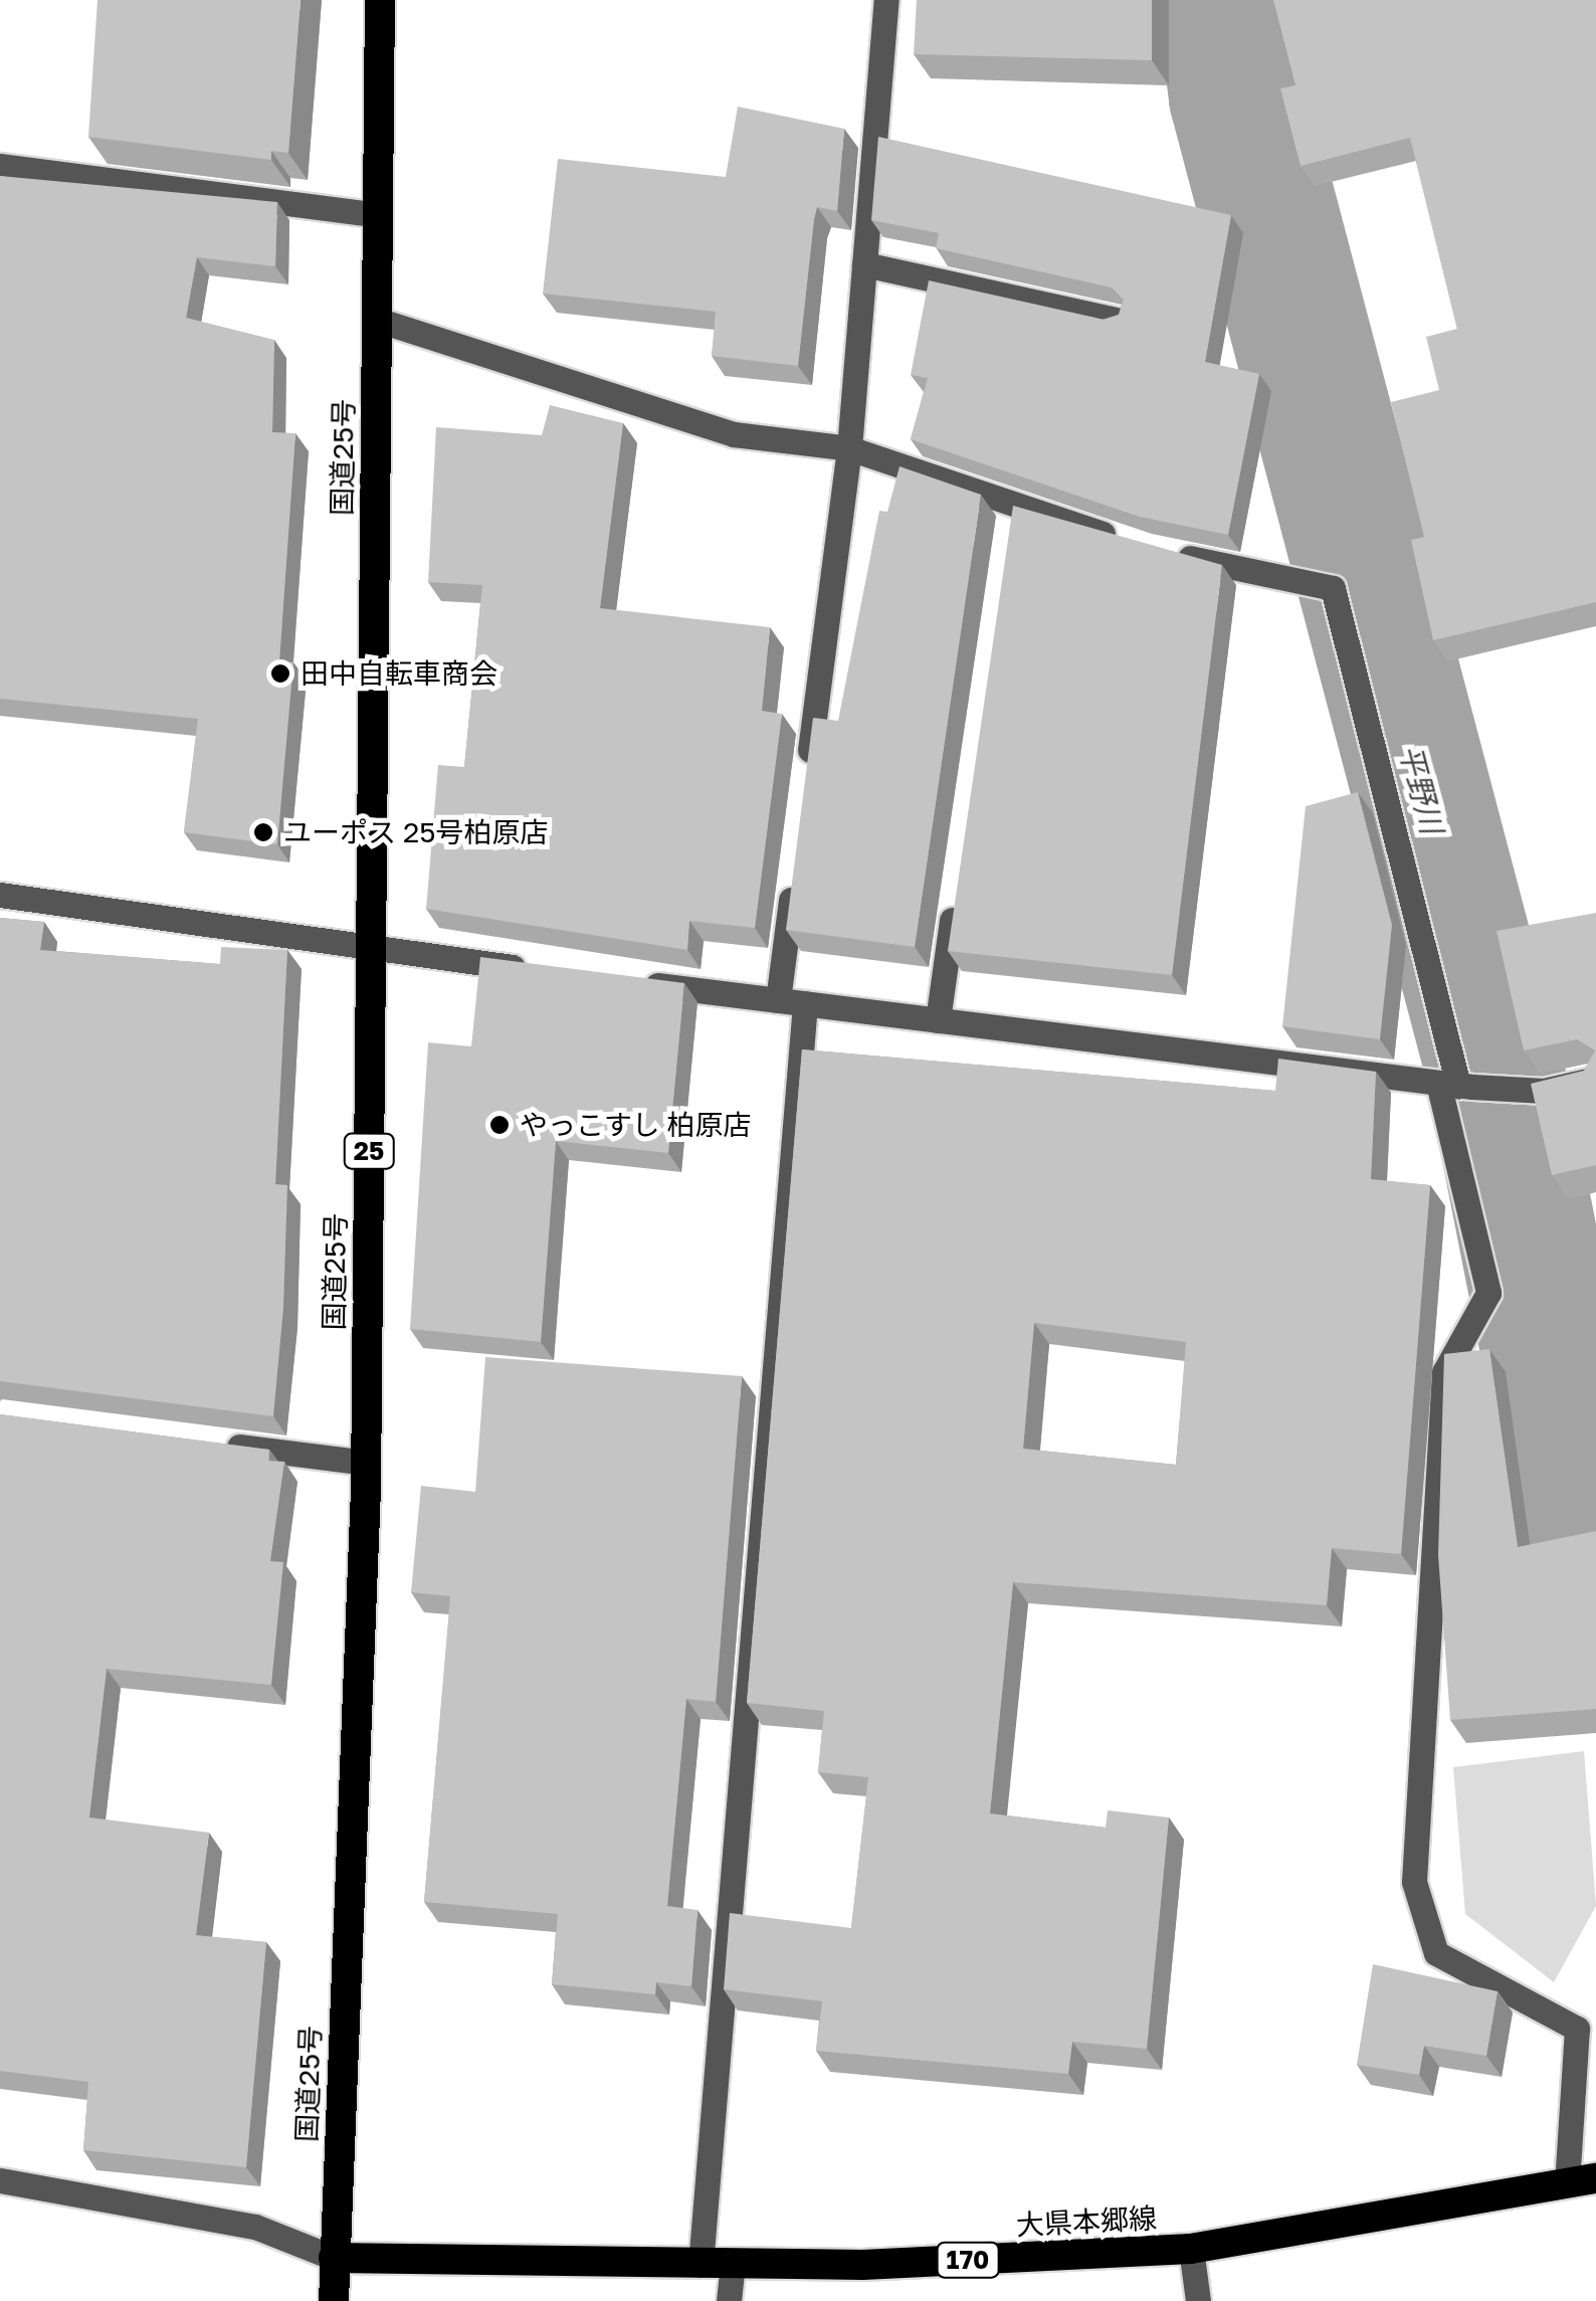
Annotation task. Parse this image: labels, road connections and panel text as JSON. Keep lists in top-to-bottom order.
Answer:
{
  "streets": {
    "highway": [
      "国道25号",
      "25",
      "大県本郷線",
      "170"
    ]
  },
  "crossings": [
    ["国道25号", "大県本郷線"]
  ],
  "water": ["平野川"],
  "places": ["田中自転車商会", "ユーポス 25号柏原店", "やっこすし 柏原店"]
}
